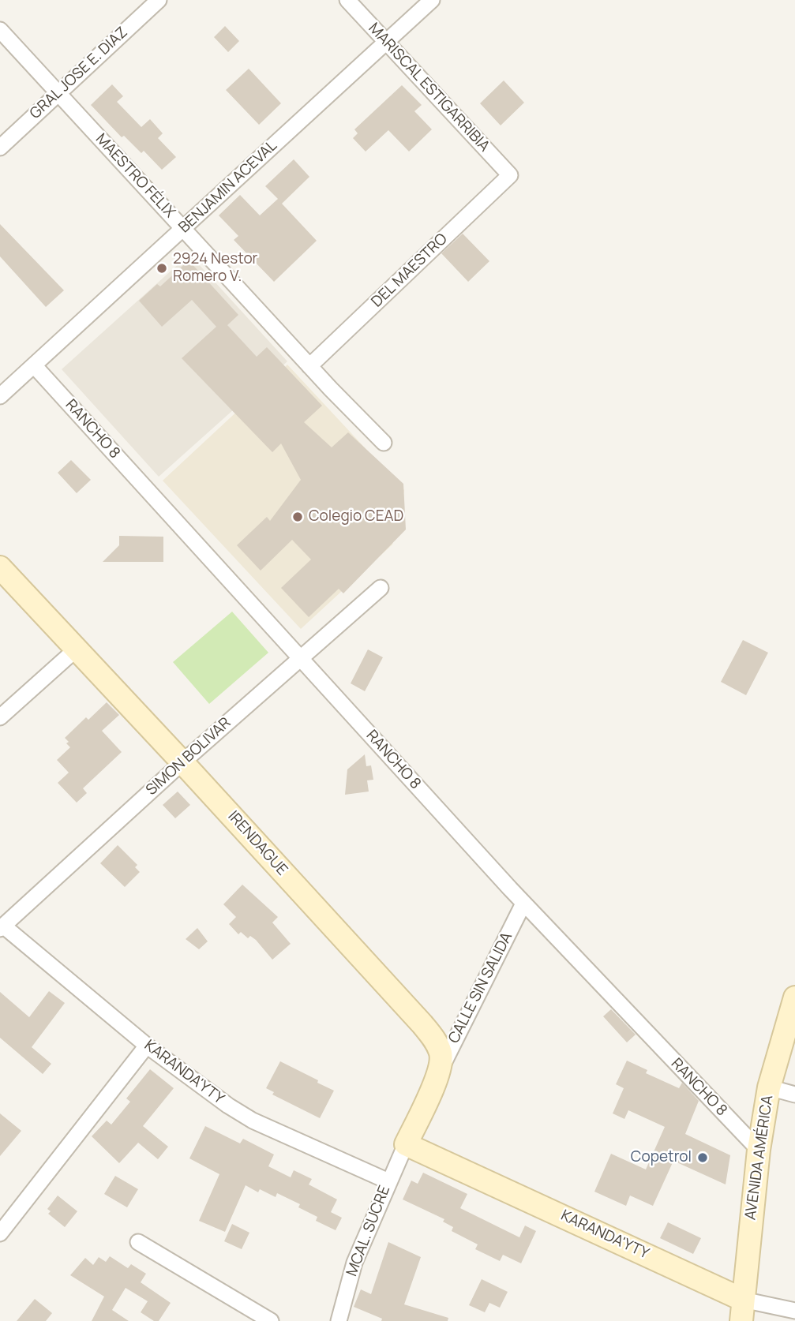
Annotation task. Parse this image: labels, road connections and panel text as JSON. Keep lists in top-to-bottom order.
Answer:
{
  "streets": {
    "street": [
      "GRAL JOSE E. DIAZ",
      "MARISCAL ESTIGARRIBIA",
      "MAESTRO FÉLIX",
      "BENJAMIN ACEVAL",
      "DEL MAESTRO",
      "RANCHO 8",
      "SIMON BOLIVAR",
      "IRENDAGUE",
      "CALLE SIN SALIDA",
      "KARANDA'YTY",
      "AVENIDA AMÉRICA",
      "MCAL. SUCRE"
    ]
  },
  "crossings": [
    ["GRAL JOSE E. DIAZ", "MAESTRO FÉLIX"],
    ["MARISCAL ESTIGARRIBIA", "BENJAMIN ACEVAL"],
    ["MARISCAL ESTIGARRIBIA", "DEL MAESTRO"],
    ["MAESTRO FÉLIX", "BENJAMIN ACEVAL"],
    ["MAESTRO FÉLIX", "DEL MAESTRO"],
    ["BENJAMIN ACEVAL", "RANCHO 8"],
    ["RANCHO 8", "SIMON BOLIVAR"],
    ["RANCHO 8", "CALLE SIN SALIDA"],
    ["RANCHO 8", "AVENIDA AMÉRICA"],
    ["SIMON BOLIVAR", "IRENDAGUE"],
    ["SIMON BOLIVAR", "KARANDA'YTY"],
    ["IRENDAGUE", "CALLE SIN SALIDA"],
    ["IRENDAGUE", "KARANDA'YTY"],
    ["IRENDAGUE", "MCAL. SUCRE"],
    ["KARANDA'YTY", "AVENIDA AMÉRICA"],
    ["KARANDA'YTY", "MCAL. SUCRE"]
  ],
  "places": ["2924 Nestor Romero V.", "Colegio CEAD", "Copetrol"]
}
